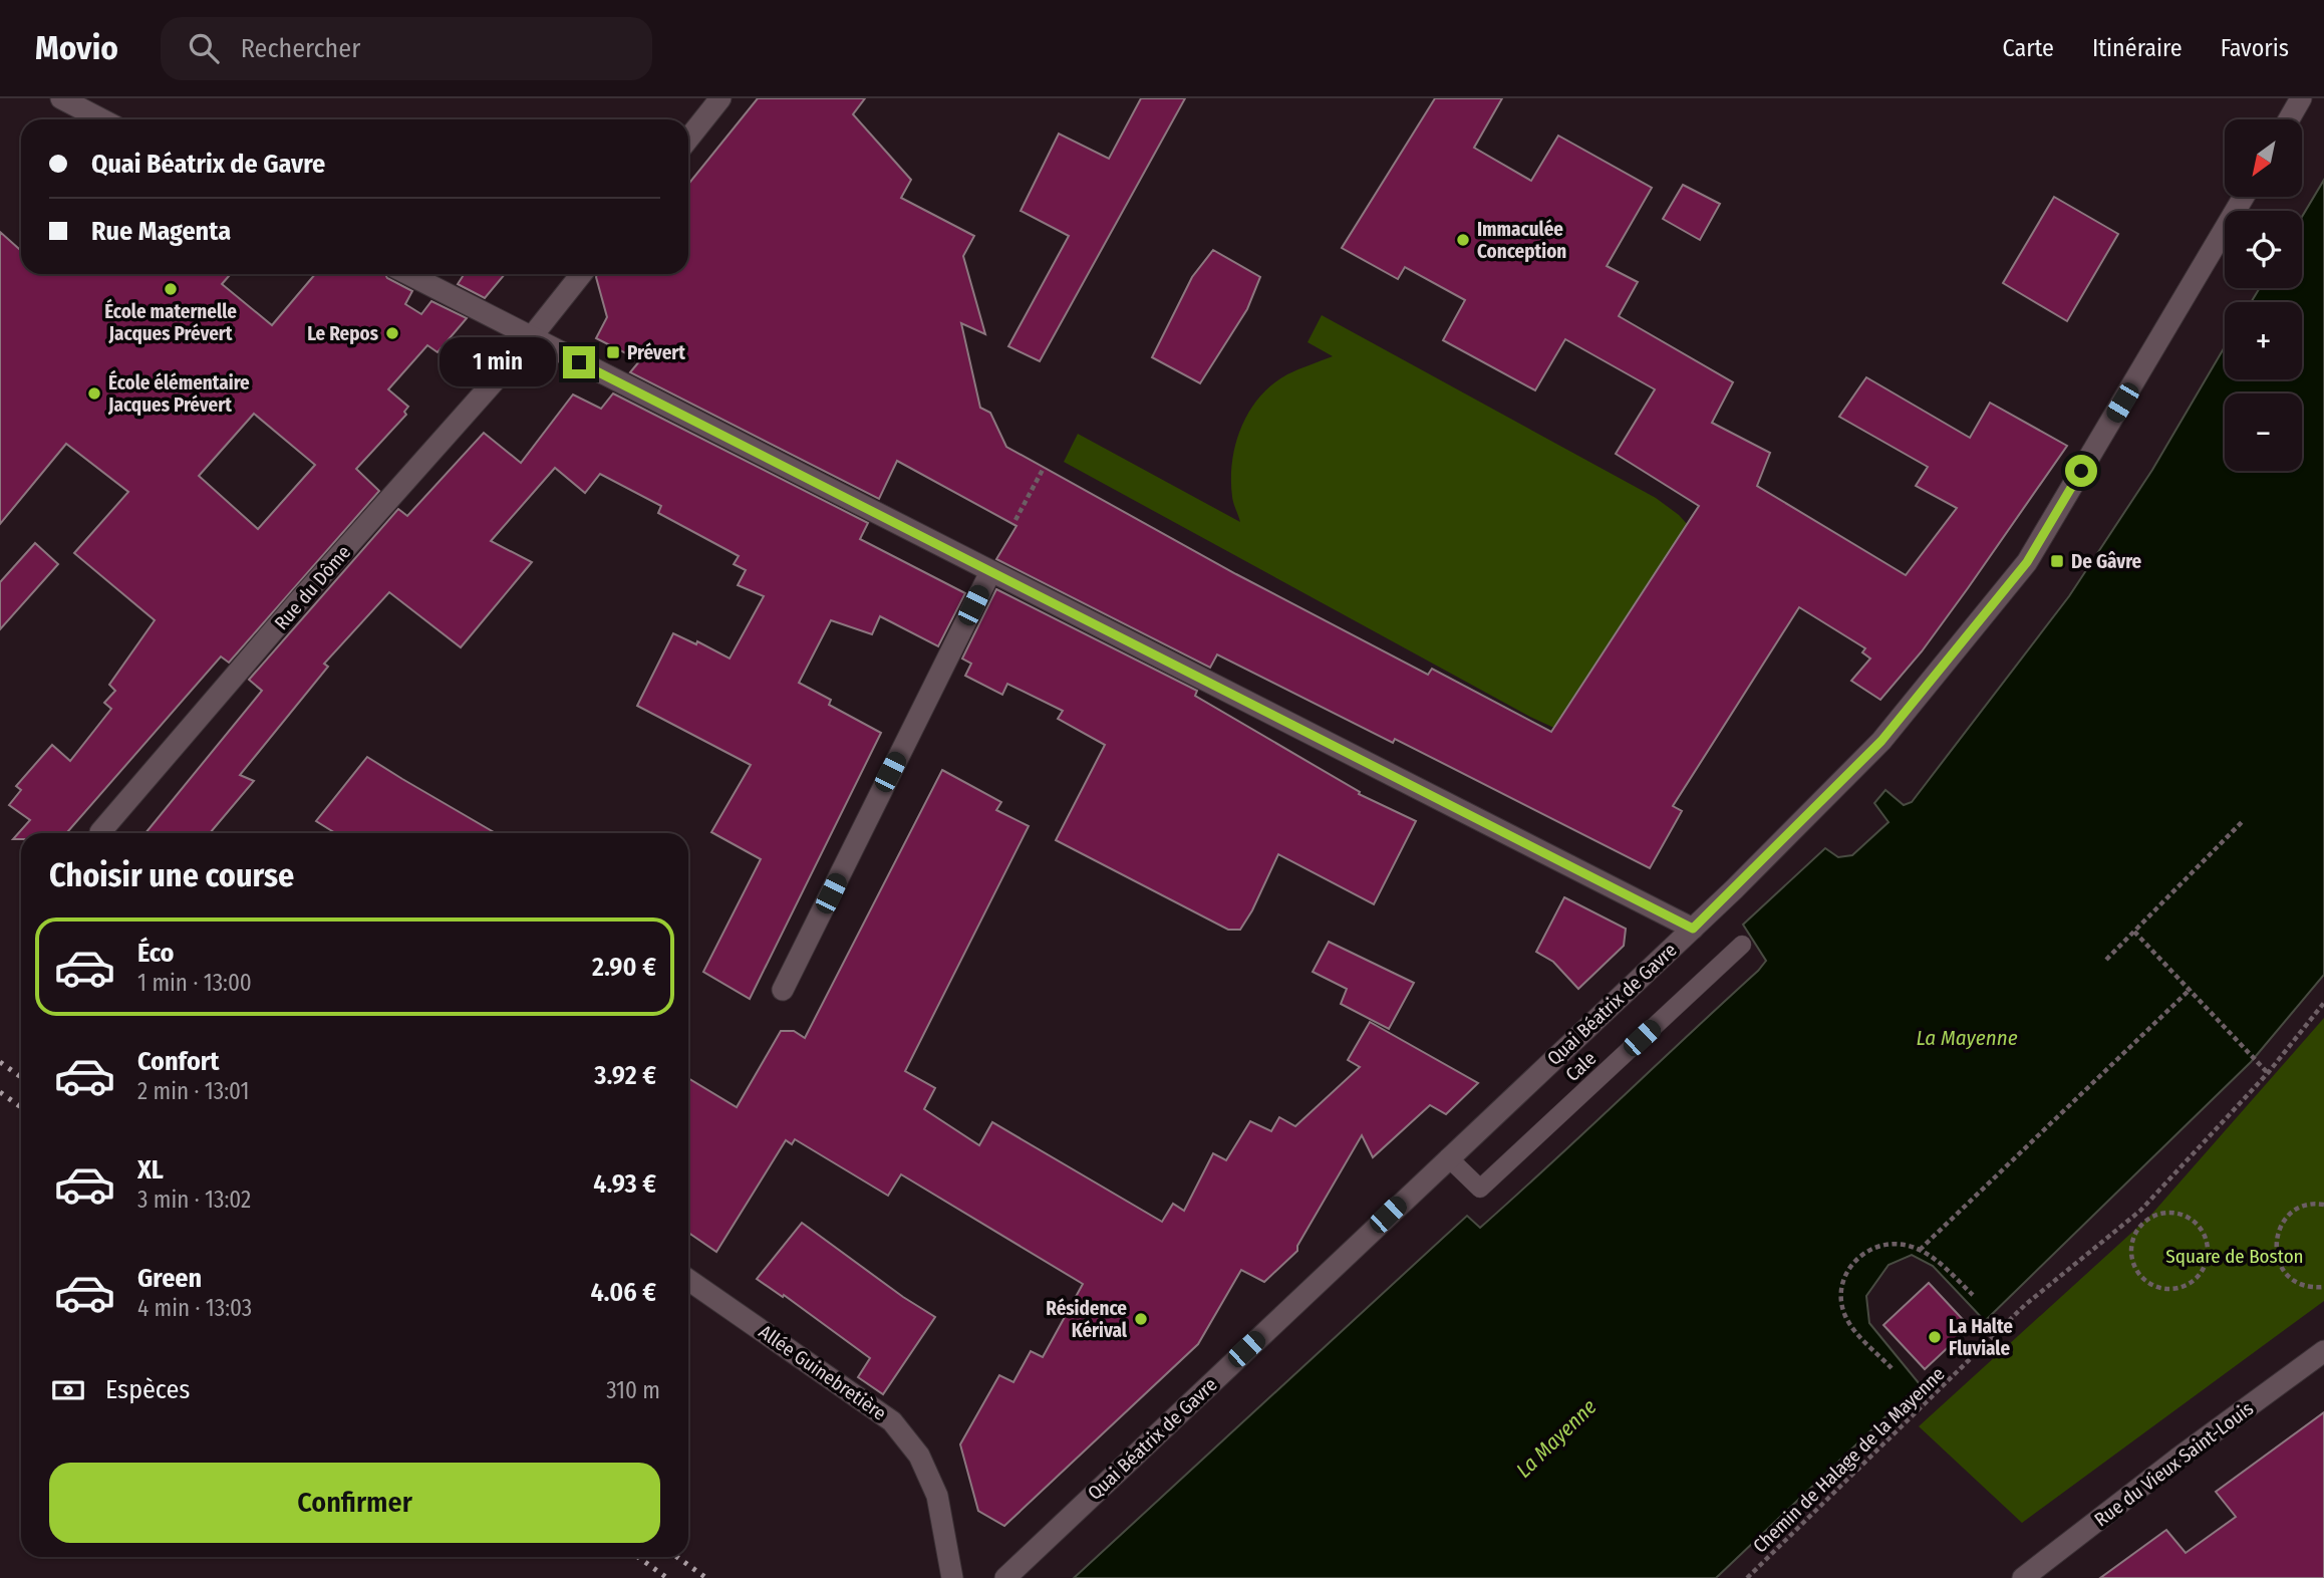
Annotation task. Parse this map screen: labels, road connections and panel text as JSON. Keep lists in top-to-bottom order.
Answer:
{
  "streets": {
    "street": [
      "Rue du Dôme",
      "Quai Béatrix de Gavre",
      "Allée Guinebretière",
      "Rue du Vieux Saint-Louis"
    ],
    "lane": ["Cale"],
    "path": ["Chemin de Halage de la Mayenne"]
  },
  "crossings": [
    ["Quai Béatrix de Gavre", "Cale"]
  ],
  "water": ["La Mayenne"],
  "parks": ["Square de Boston"],
  "places": {
    "other": [
      "Immaculée Conception",
      "École maternelle Jacques Prévert",
      "Le Repos",
      "École élémentaire Jacques Prévert",
      "Résidence Kérival",
      "La Halte Fluviale"
    ],
    "transit": ["Prévert", "De Gâvre"]
  },
  "north": "bottom left",
  "page": {
    "header": "Movio",
    "search": "Rechercher",
    "nav": ["Carte", "Itinéraire", "Favoris"],
    "map_buttons": ["+", "−"],
    "banner": ["Quai Béatrix de Gavre", "Rue Magenta"],
    "bubble": "1 min",
    "heading": "Choisir une course",
    "list": [
      {
        "name": "Éco",
        "note": "1 min · 13:00",
        "value": "2.90 €"
      },
      {
        "name": "Confort",
        "note": "2 min · 13:01",
        "value": "3.92 €"
      },
      {
        "name": "XL",
        "note": "3 min · 13:02",
        "value": "4.93 €"
      },
      {
        "name": "Green",
        "note": "4 min · 13:03",
        "value": "4.06 €"
      }
    ],
    "pay": ["Espèces", "310 m"],
    "buttons": "Confirmer"
  }
}
